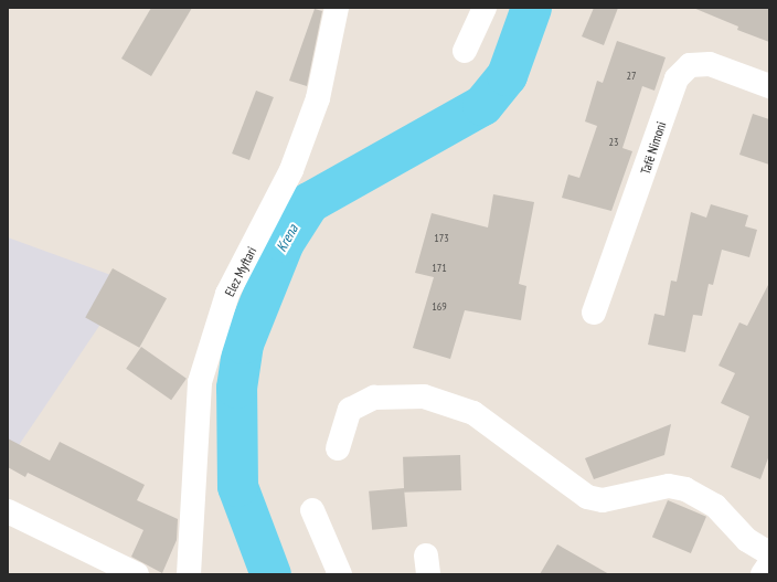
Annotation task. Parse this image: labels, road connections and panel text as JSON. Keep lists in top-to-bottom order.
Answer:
{
  "streets": {
    "street": ["Tafë Nimoni", "Elez Myftari"]
  },
  "water": ["Krena"],
  "house_numbers": [
    "27",
    "23",
    "173",
    "171",
    "169"
  ]
}
